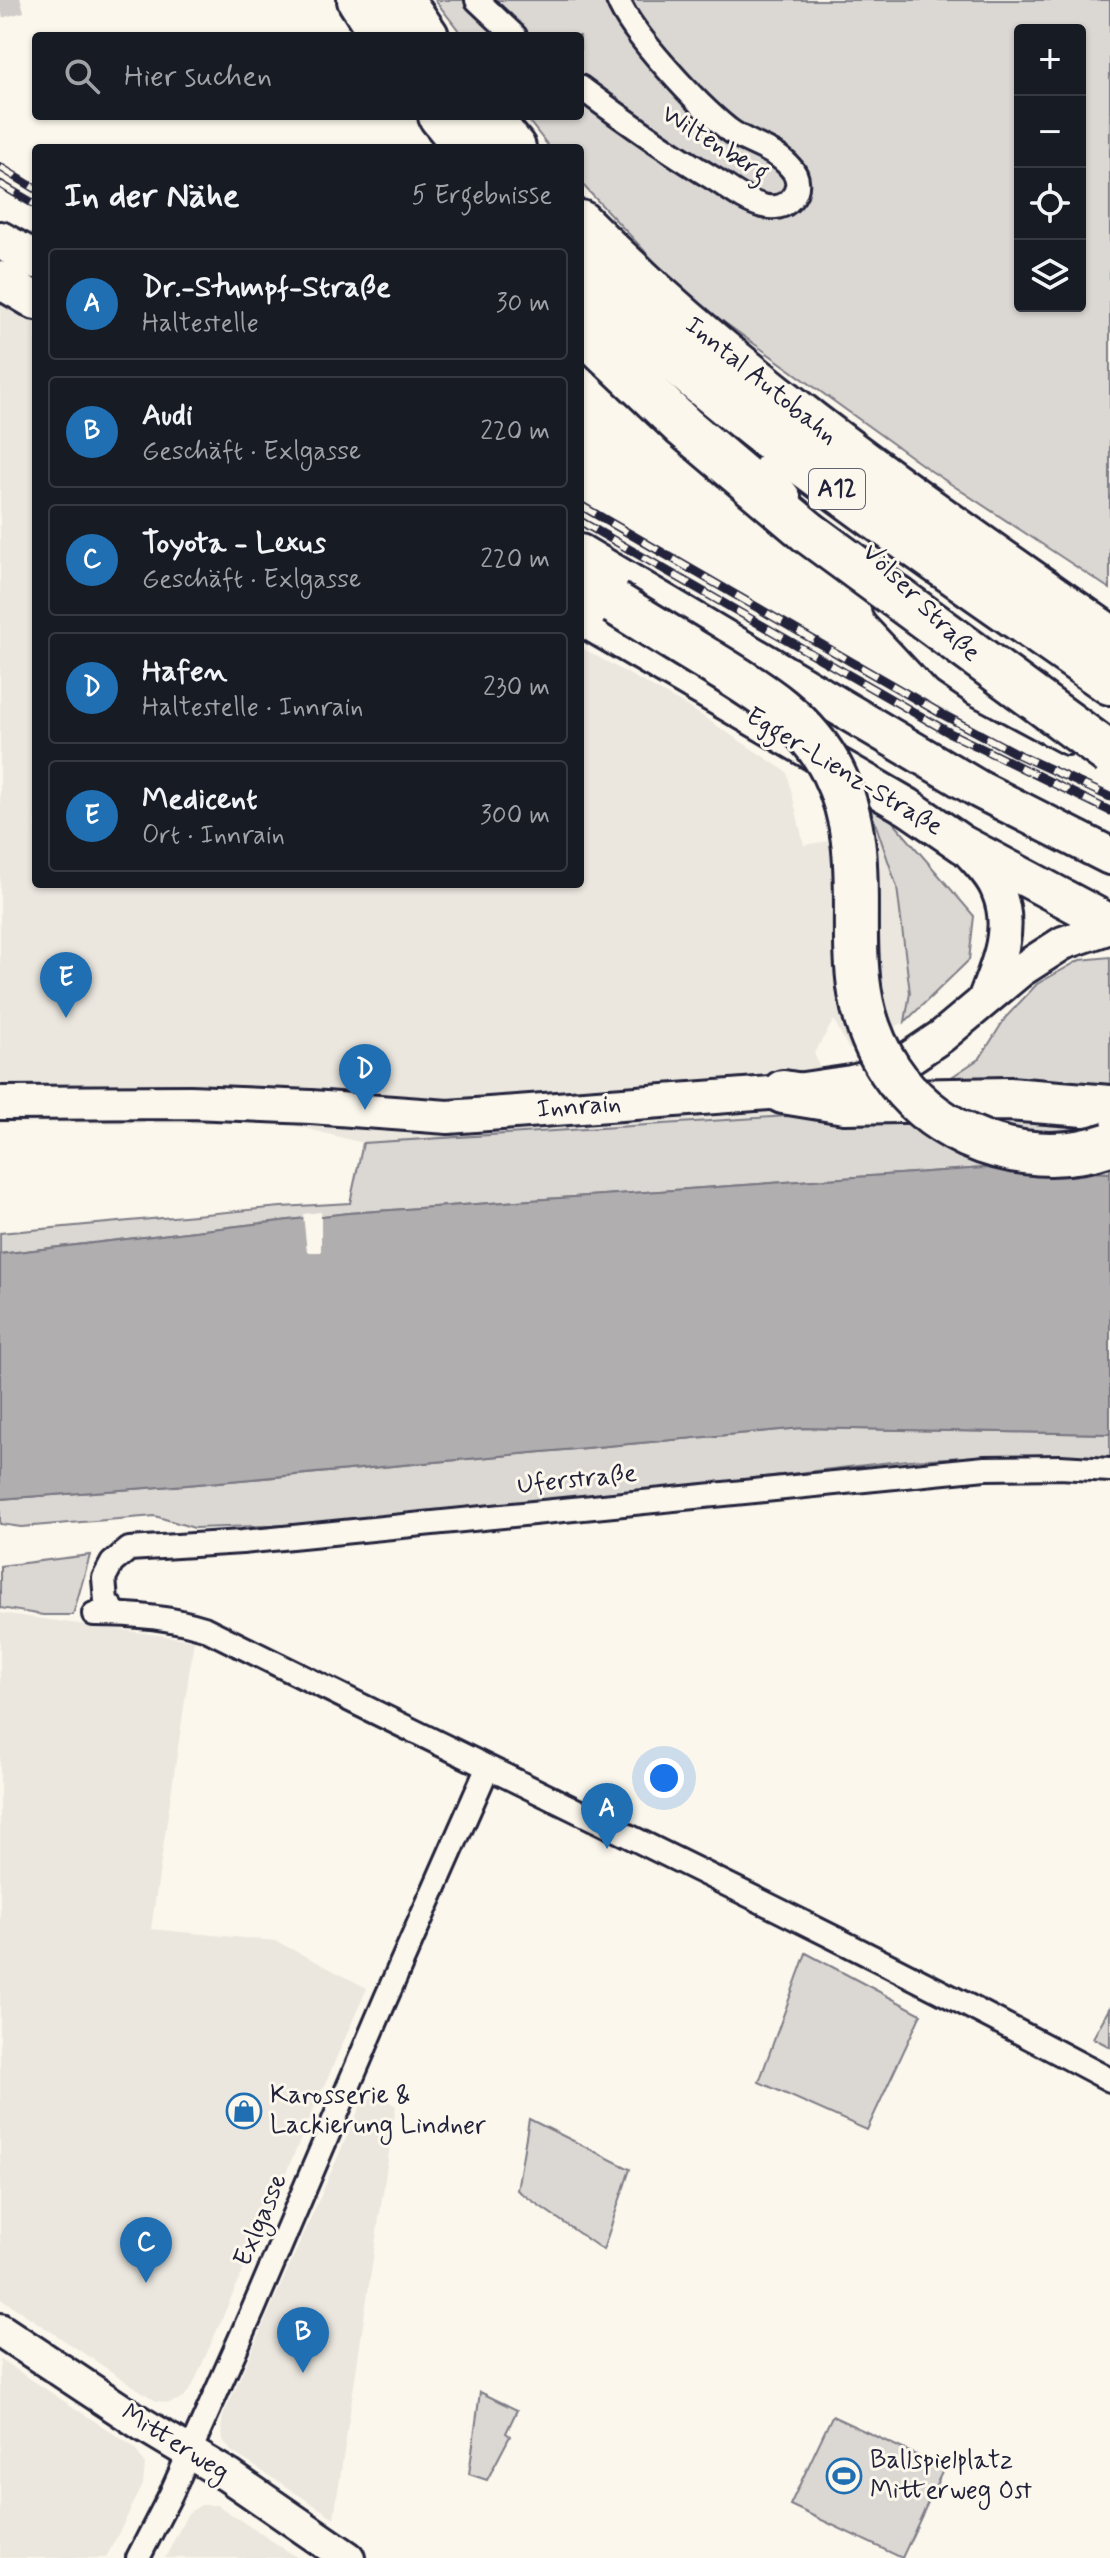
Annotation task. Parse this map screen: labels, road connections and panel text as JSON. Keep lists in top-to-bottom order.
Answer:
{
  "streets": {
    "highway": ["Inntal Autobahn", "A12"],
    "main road": ["Egger-Lienz-Straße", "Innrain", "Mitterweg"],
    "street": [
      "Wiltenberg",
      "Völser Straße",
      "Uferstraße",
      "Exlgasse"
    ]
  },
  "crossings": [
    ["Egger-Lienz-Straße", "Innrain"],
    ["Uferstraße", "Exlgasse"],
    ["Exlgasse", "Mitterweg"]
  ],
  "places": {
    "shop": ["Karosserie & Lackierung Lindner"],
    "sports": ["Ballspielplatz Mitterweg Ost"]
  },
  "page": {
    "map_buttons": ["+", "−"],
    "search": "Hier suchen",
    "heading": ["In der Nähe", "5 Ergebnisse"],
    "list": [
      {
        "mark": "A",
        "name": "Dr.-Stumpf-Straße",
        "note": "Haltestelle",
        "value": "30 m"
      },
      {
        "mark": "B",
        "name": "Audi",
        "note": "Geschäft · Exlgasse",
        "value": "220 m"
      },
      {
        "mark": "C",
        "name": "Toyota - Lexus",
        "note": "Geschäft · Exlgasse",
        "value": "220 m"
      },
      {
        "mark": "D",
        "name": "Hafen",
        "note": "Haltestelle · Innrain",
        "value": "230 m"
      },
      {
        "mark": "E",
        "name": "Medicent",
        "note": "Ort · Innrain",
        "value": "300 m"
      }
    ],
    "pins": [
      "E",
      "D",
      "A",
      "C",
      "B"
    ]
  }
}
